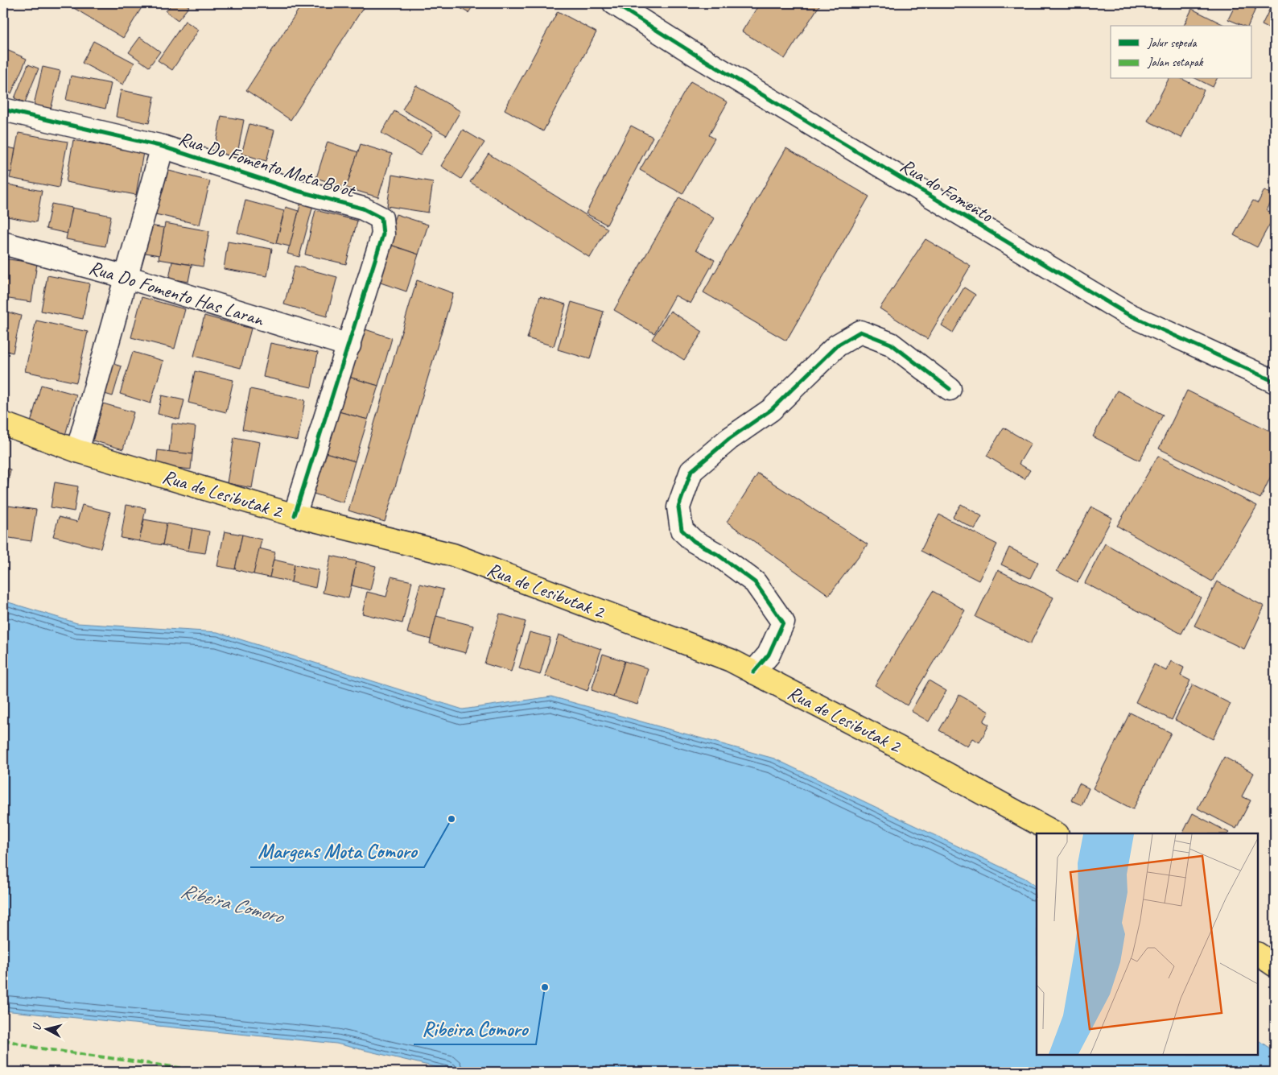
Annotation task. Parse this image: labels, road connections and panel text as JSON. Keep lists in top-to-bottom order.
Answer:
{
  "streets": {
    "main road": ["Rua de Lesibutak 2"],
    "street": ["Rua Do Fomento Mota Bo’ot", "Rua do Fomento", "Rua Do Fomento Has Laran"]
  },
  "crossings": [
    ["Rua Do Fomento Mota Bo’ot", "Rua Do Fomento Has Laran"],
    ["Rua Do Fomento Mota Bo’ot", "Rua de Lesibutak 2"]
  ],
  "water": ["Ribeira Comoro"],
  "places": ["Margens Mota Comoro", "Ribeira Comoro"],
  "legend": ["Jalur sepeda", "Jalan setapak"],
  "north": "left"
}
